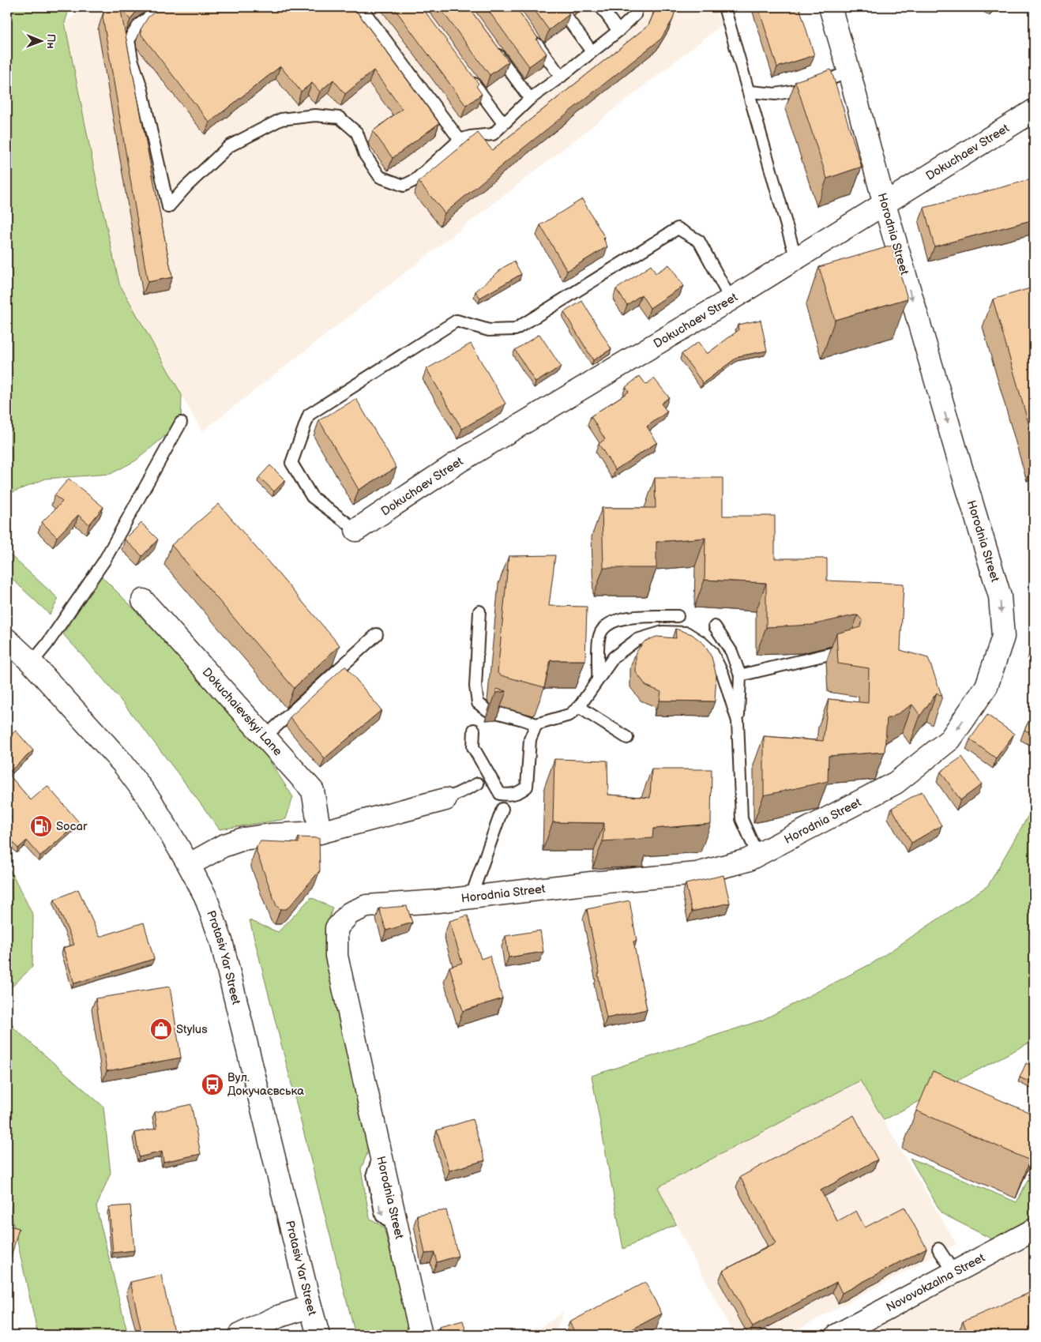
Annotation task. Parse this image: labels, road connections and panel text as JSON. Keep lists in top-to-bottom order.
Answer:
{
  "streets": {
    "street": [
      "Dokuchaev Street",
      "Horodnia Street",
      "Dokuchaievskyi Lane",
      "Protasiv Yar Street",
      "Novovokzalna Street"
    ]
  },
  "crossings": [
    ["Dokuchaev Street", "Horodnia Street"]
  ],
  "one_way": ["Horodnia Street"],
  "places": {
    "fuel station": ["Socar"],
    "shop": ["Stylus"],
    "bus stop": ["Вул. Докучаєвська"]
  },
  "north": "right"
}
